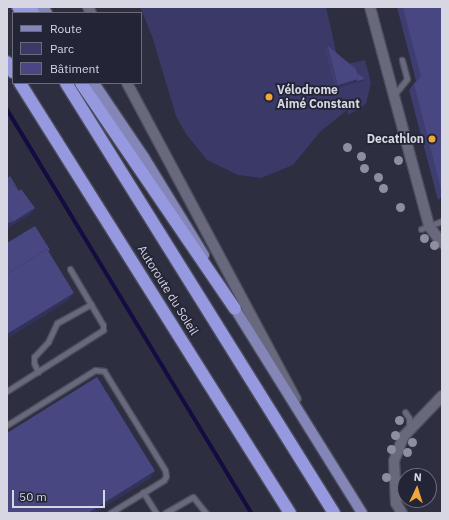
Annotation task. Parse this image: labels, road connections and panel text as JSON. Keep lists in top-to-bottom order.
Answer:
{
  "streets": {
    "highway": ["Autoroute du Soleil"]
  },
  "places": ["Vélodrome Aimé Constant", "Decathlon"],
  "legend": ["Route", "Parc", "Bâtiment"],
  "scale_bar": "50 m",
  "north": "top"
}
